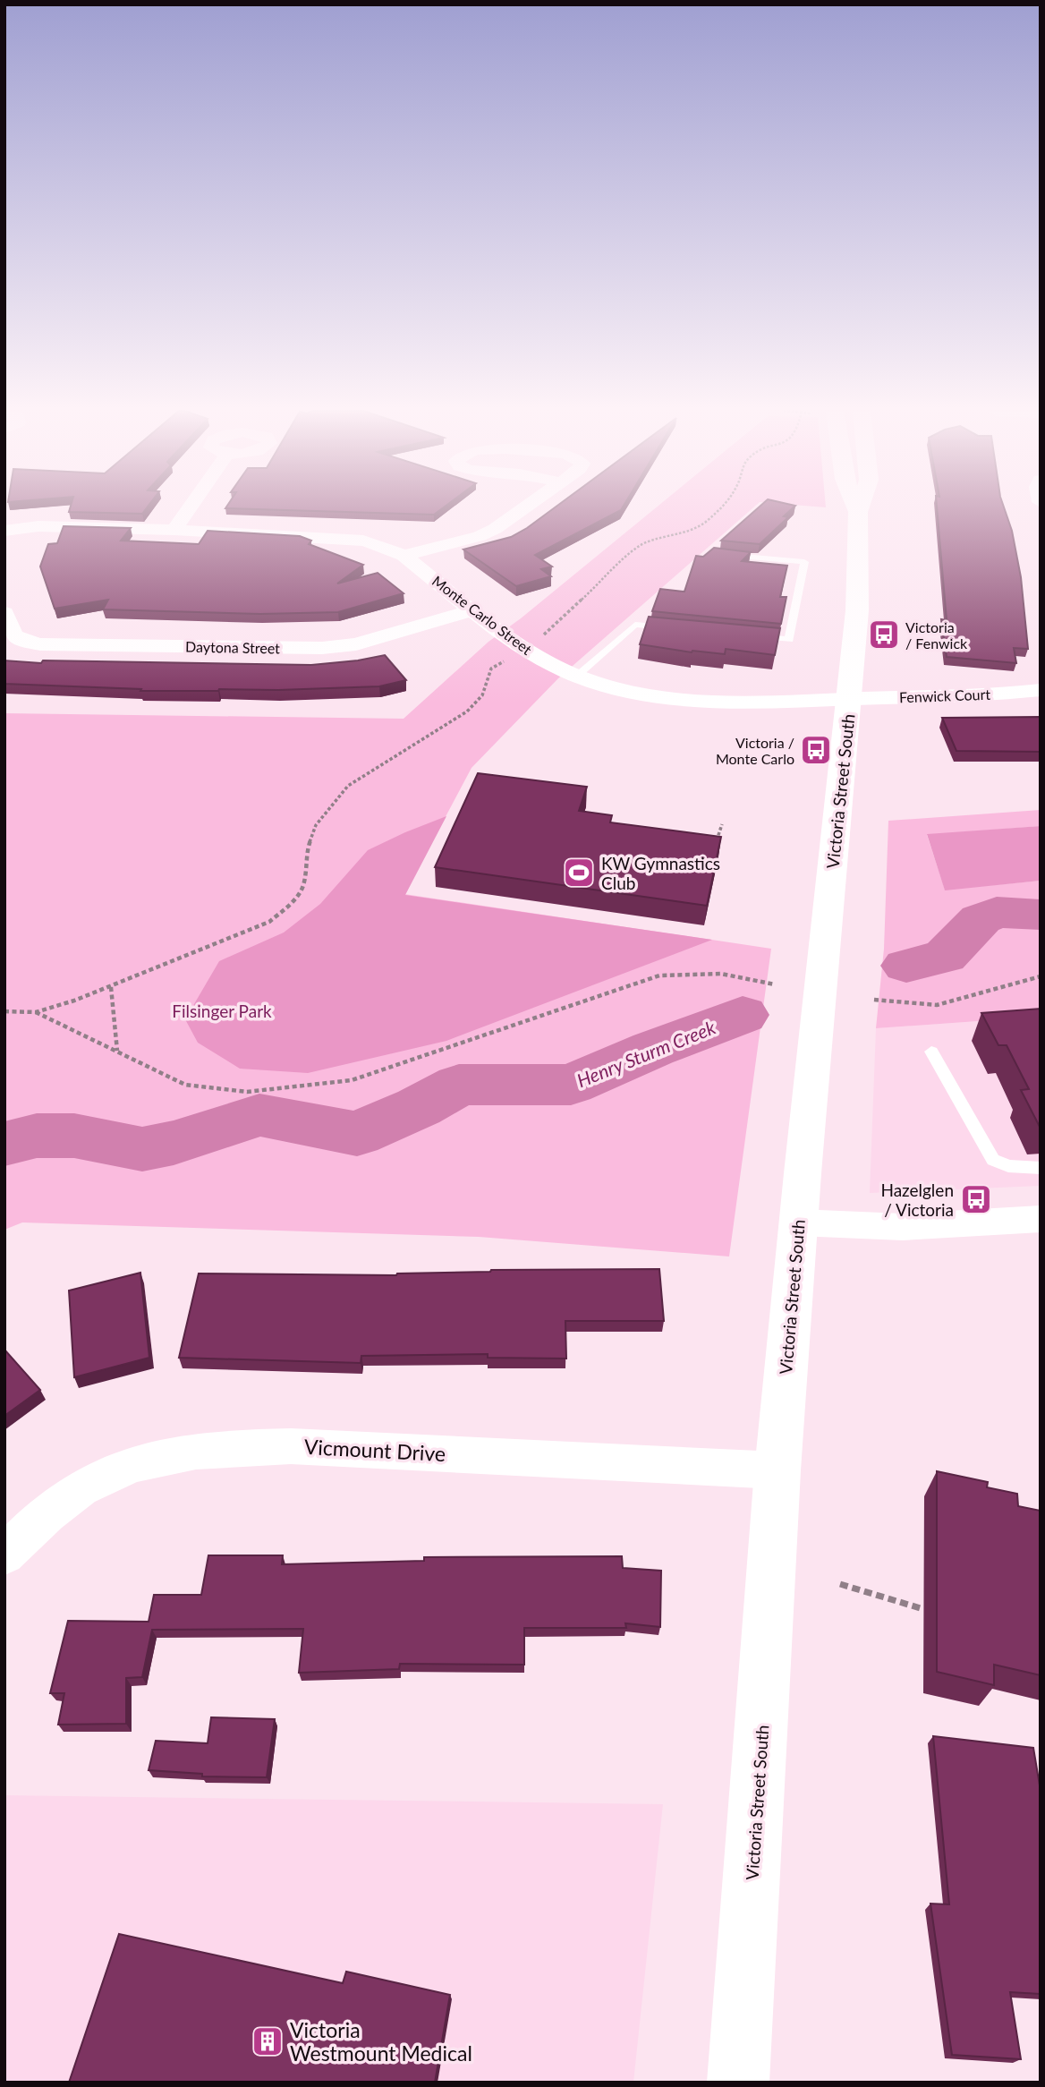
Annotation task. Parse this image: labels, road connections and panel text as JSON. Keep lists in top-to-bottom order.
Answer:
{
  "streets": {
    "main road": ["Victoria Street South"],
    "street": [
      "Monte Carlo Street",
      "Daytona Street",
      "Fenwick Court",
      "Vicmount Drive"
    ]
  },
  "crossings": [
    ["Monte Carlo Street", "Daytona Street"],
    ["Monte Carlo Street", "Fenwick Court"],
    ["Monte Carlo Street", "Victoria Street South"],
    ["Fenwick Court", "Victoria Street South"],
    ["Victoria Street South", "Vicmount Drive"]
  ],
  "water": ["Henry Sturm Creek"],
  "parks": ["Filsinger Park"],
  "places": {
    "bus stop": ["Victoria / Fenwick", "Victoria / Monte Carlo", "Hazelglen / Victoria"],
    "sports": ["KW Gymnastics Club"],
    "building": ["Victoria Westmount Medical"]
  }
}
